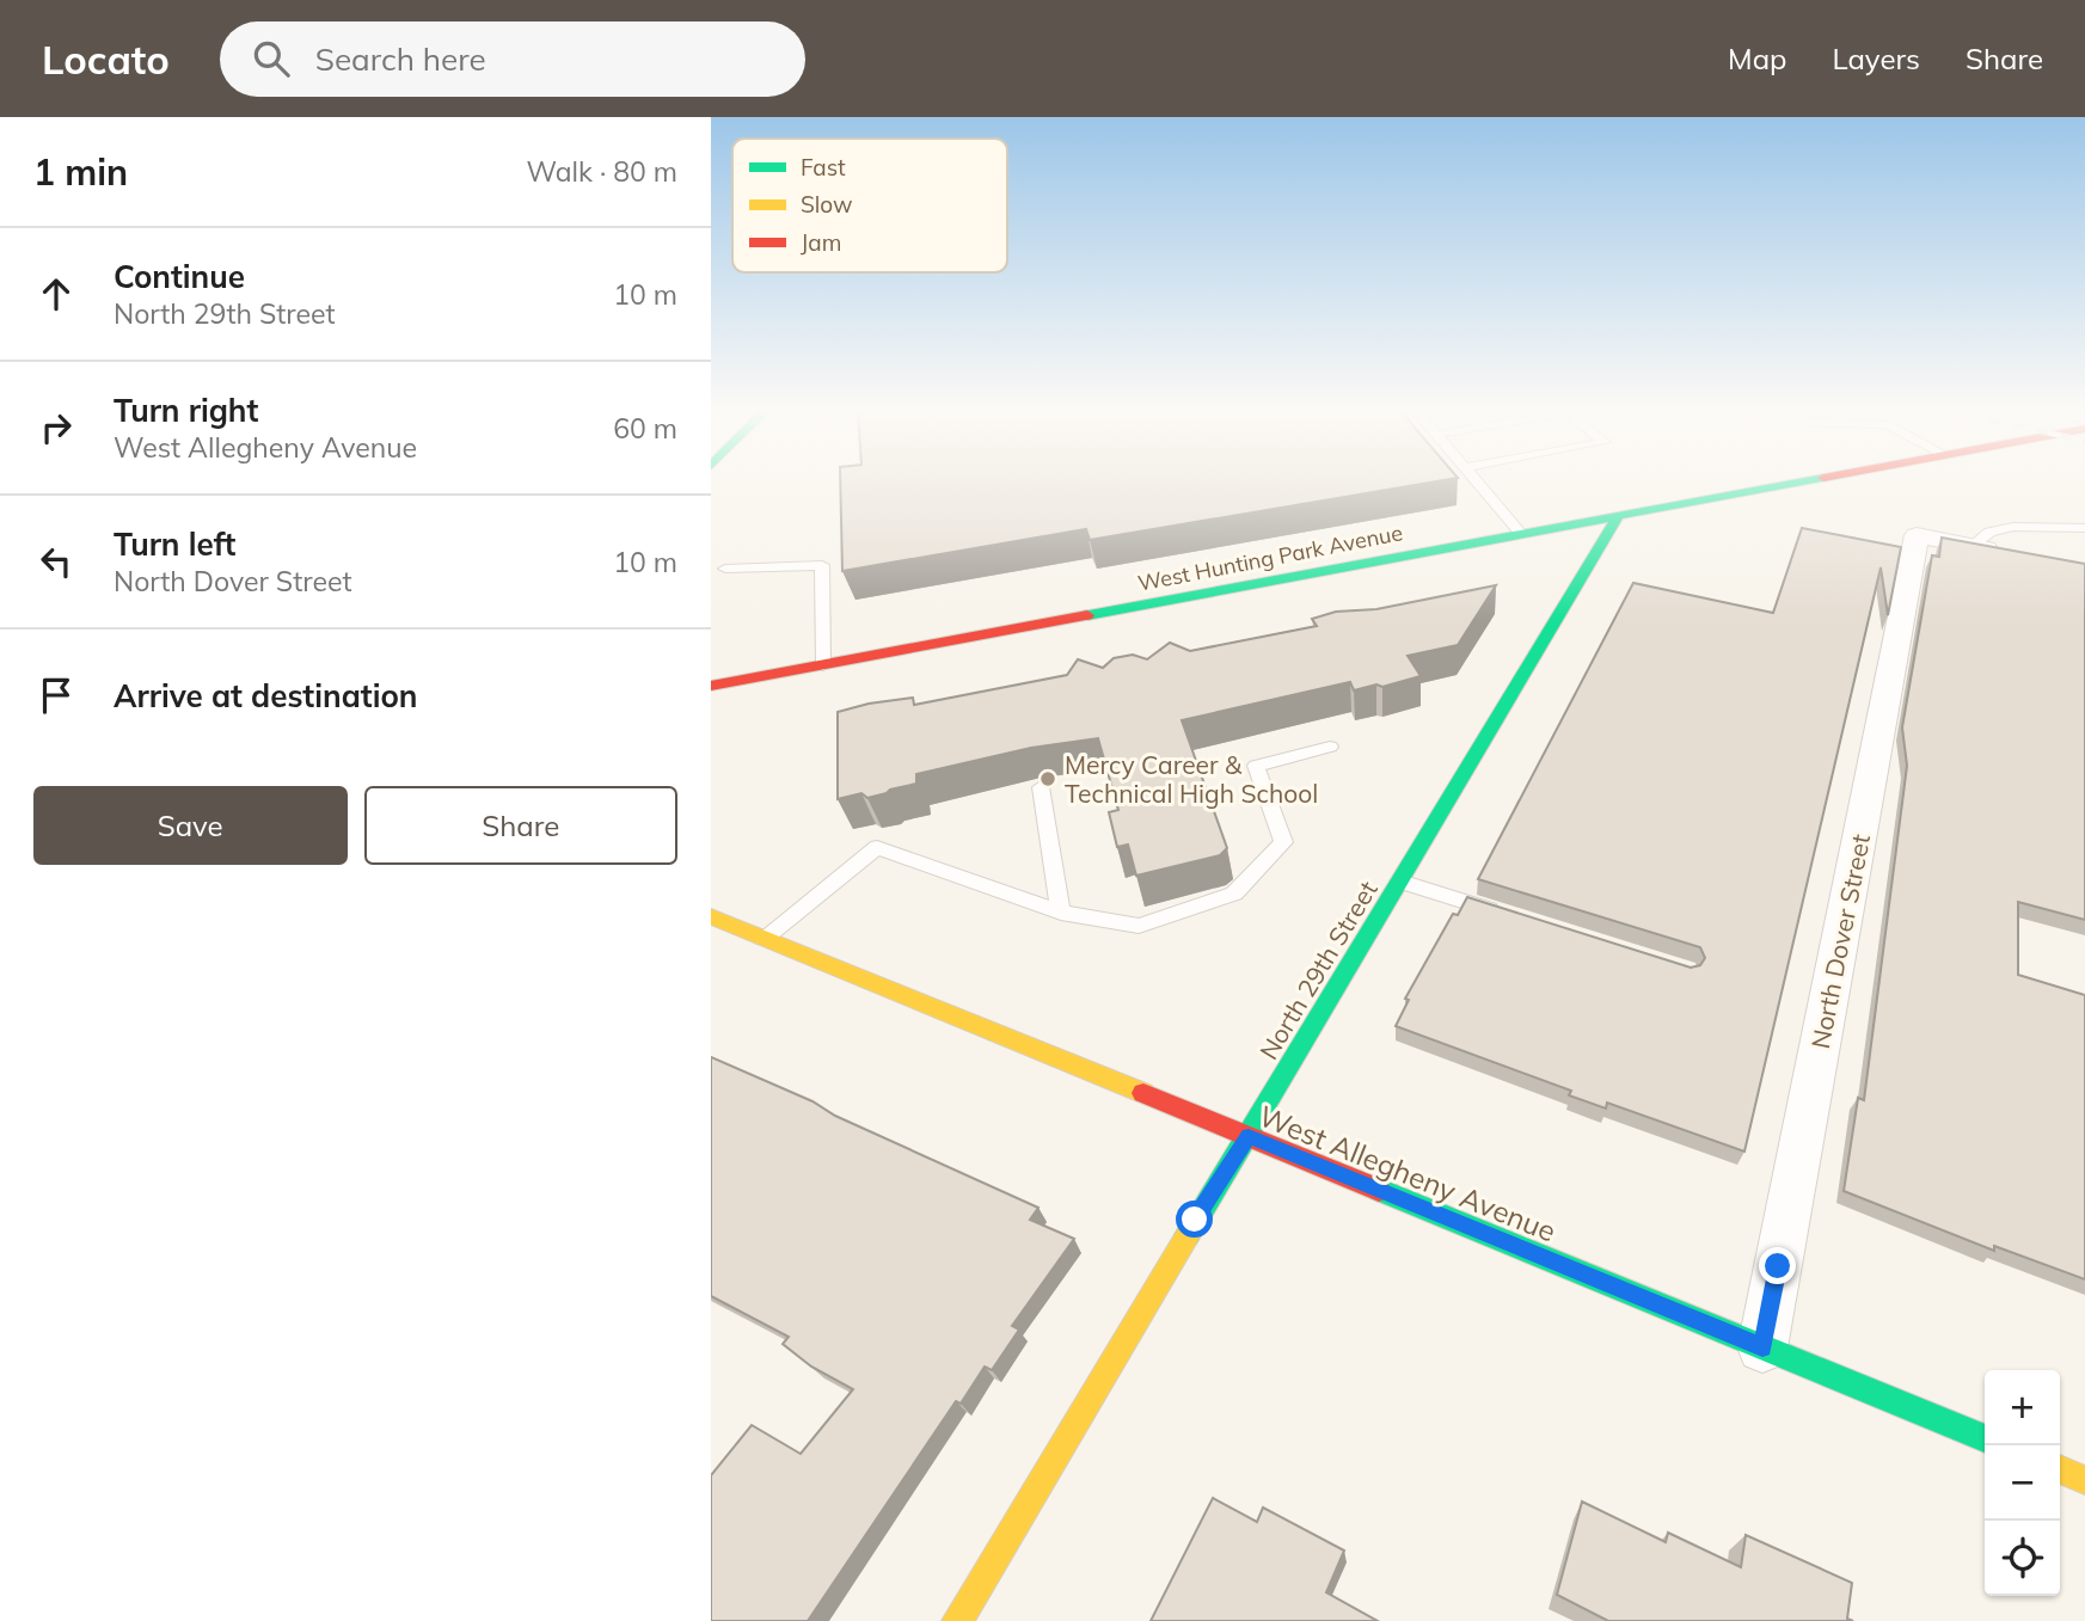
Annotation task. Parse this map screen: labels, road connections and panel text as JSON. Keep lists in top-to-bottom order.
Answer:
{
  "streets": {
    "main road": ["West Hunting Park Avenue", "North 29th Street", "West Allegheny Avenue"],
    "street": ["North Dover Street"]
  },
  "crossings": [
    ["West Hunting Park Avenue", "North 29th Street"],
    ["North Dover Street", "West Allegheny Avenue"],
    ["North 29th Street", "West Allegheny Avenue"]
  ],
  "places": ["Mercy Career & Technical High School"],
  "legend": ["Fast", "Slow", "Jam"],
  "page": {
    "header": "Locato",
    "search": "Search here",
    "nav": ["Map", "Layers", "Share"],
    "heading": ["1 min", "Walk · 80 m"],
    "list": [
      ["Continue", "North 29th Street", "10 m"],
      ["Turn right", "West Allegheny Avenue", "60 m"],
      ["Turn left", "North Dover Street", "10 m"],
      "Arrive at destination"
    ],
    "buttons": ["Save", "Share"],
    "map_buttons": ["+", "−"]
  }
}
